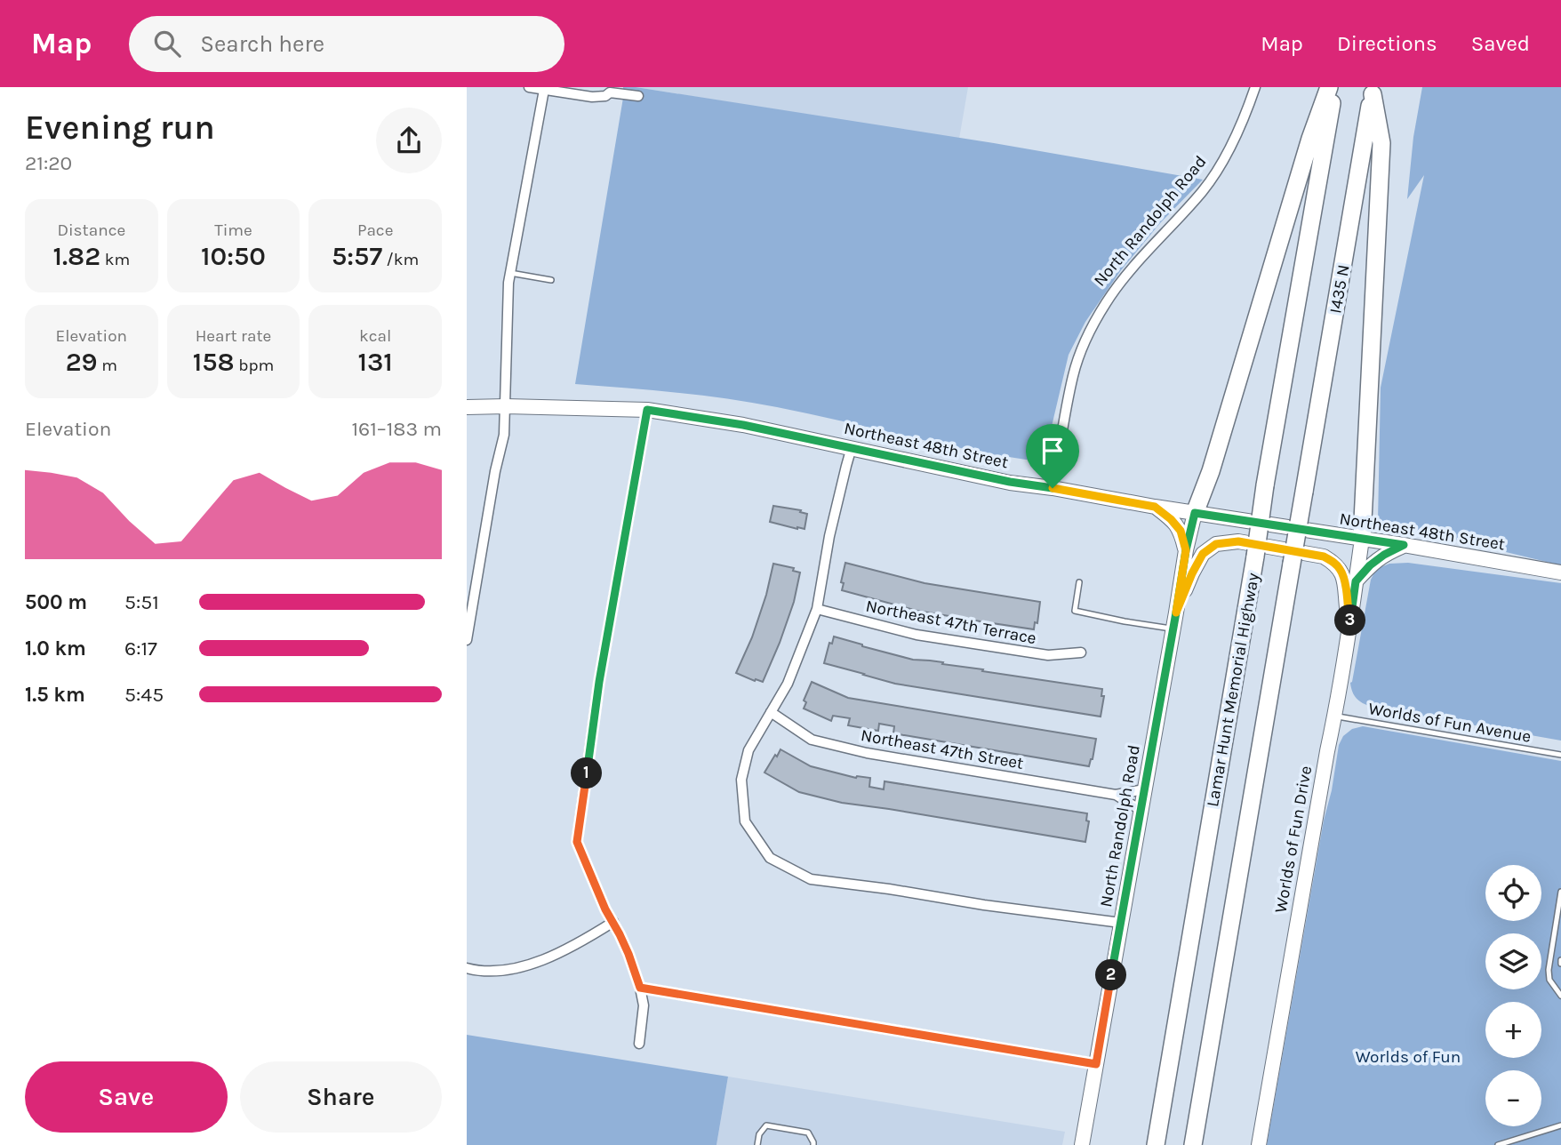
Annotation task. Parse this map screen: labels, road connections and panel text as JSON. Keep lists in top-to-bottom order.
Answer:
{
  "streets": {
    "highway": ["I435 N", "Lamar Hunt Memorial Highway"],
    "main road": ["North Randolph Road", "Northeast 48th Street", "Worlds of Fun Drive"],
    "street": ["Northeast 47th Terrace", "Northeast 47th Street"],
    "lane": ["Worlds of Fun Avenue"]
  },
  "crossings": [
    ["North Randolph Road", "Northeast 48th Street"],
    ["North Randolph Road", "Northeast 47th Street"],
    ["Northeast 48th Street", "Worlds of Fun Drive"],
    ["Worlds of Fun Avenue", "Worlds of Fun Drive"]
  ],
  "parks": ["Worlds of Fun"],
  "page": {
    "header": "Map",
    "search": "Search here",
    "nav": ["Map", "Directions", "Saved"],
    "heading": ["Evening run", "21:20"],
    "stats": [
      ["Distance", "1.82 km"],
      ["Time", "10:50"],
      ["Pace", "5:57 /km"],
      ["Elevation", "29 m"],
      ["Heart rate", "158 bpm"],
      ["kcal", "131"]
    ],
    "chart": ["Elevation", "161–183 m"],
    "list": [
      {
        "name": "500 m",
        "note": "5:51"
      },
      {
        "name": "1.0 km",
        "note": "6:17"
      },
      {
        "name": "1.5 km",
        "note": "5:45"
      }
    ],
    "pins": ["3", "1", "2"],
    "map_buttons": ["+", "−"],
    "buttons": ["Save", "Share"]
  }
}
